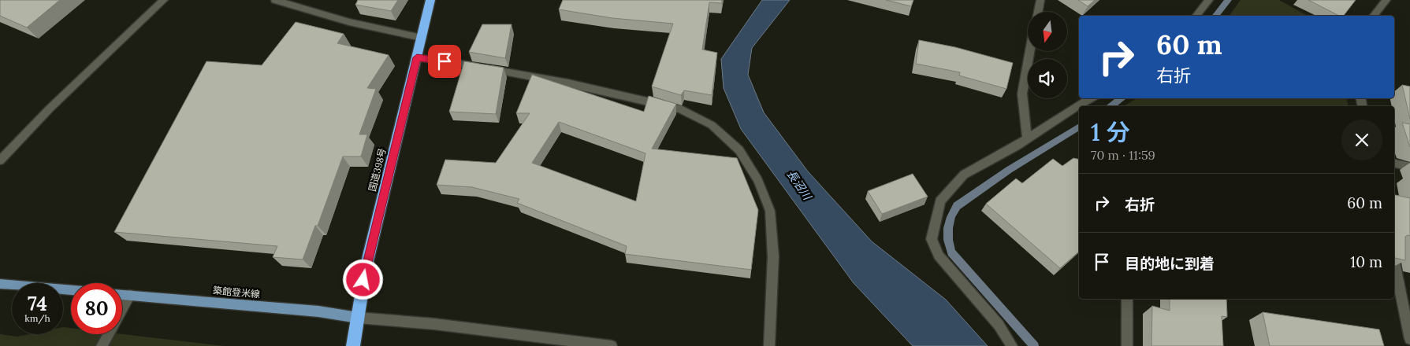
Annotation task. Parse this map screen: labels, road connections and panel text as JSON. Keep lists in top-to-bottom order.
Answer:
{
  "streets": {
    "highway": ["国道398号"],
    "main road": ["築館登米線"]
  },
  "crossings": [
    ["国道398号", "築館登米線"]
  ],
  "water": ["長沼川"],
  "north": "bottom",
  "page": {
    "turn": ["60 m", "右折"],
    "heading": ["1 分", "70 m · 11:59"],
    "list": [
      {
        "name": "右折",
        "value": "60 m"
      },
      {
        "name": "目的地に到着",
        "value": "10 m"
      }
    ],
    "speed": "74 km/h",
    "limit": "80"
  }
}
